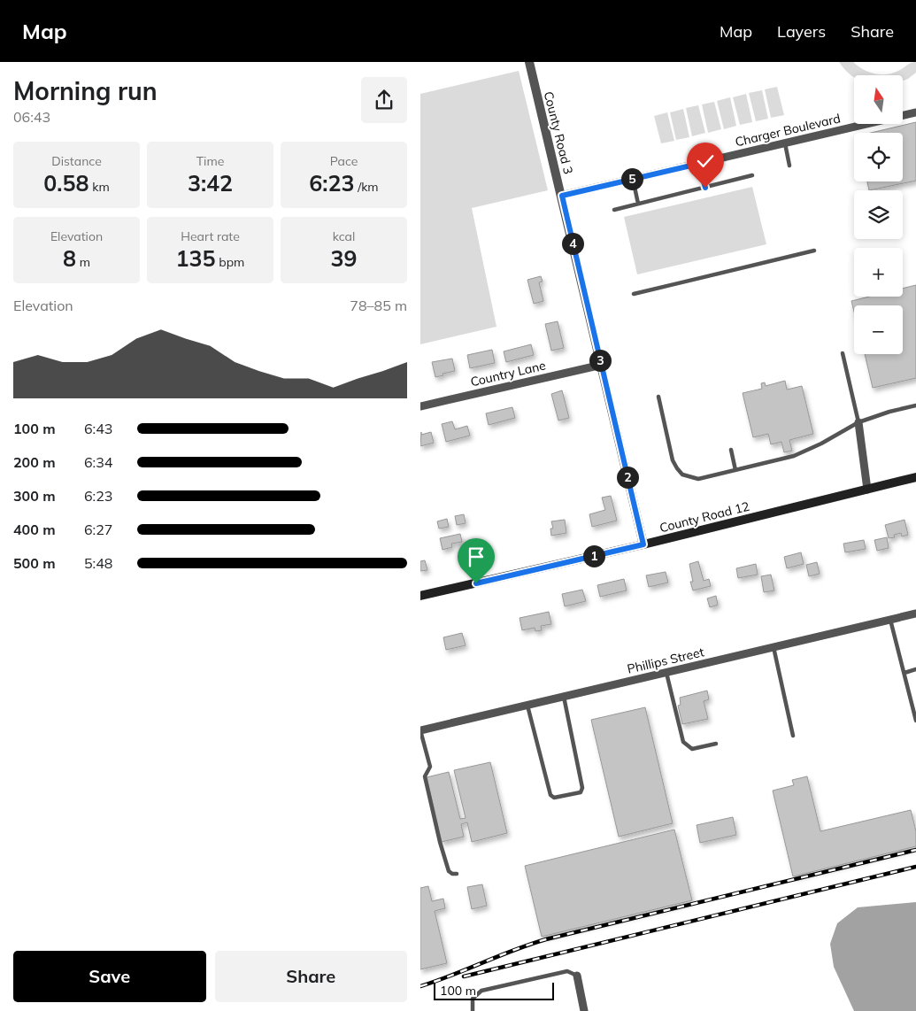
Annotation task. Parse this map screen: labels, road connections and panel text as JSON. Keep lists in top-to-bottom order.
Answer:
{
  "streets": {
    "main road": ["County Road 12"],
    "street": [
      "Charger Boulevard",
      "County Road 3",
      "Country Lane",
      "Phillips Street"
    ]
  },
  "crossings": [
    ["Charger Boulevard", "County Road 3"],
    ["County Road 3", "Country Lane"],
    ["County Road 3", "County Road 12"]
  ],
  "scale_bar": "100 m",
  "north": "top",
  "page": {
    "header": "Map",
    "nav": ["Map", "Layers", "Share"],
    "heading": ["Morning run", "06:43"],
    "map_buttons": ["+", "−"],
    "stats": [
      ["Distance", "0.58 km"],
      ["Time", "3:42"],
      ["Pace", "6:23 /km"],
      ["Elevation", "8 m"],
      ["Heart rate", "135 bpm"],
      ["kcal", "39"]
    ],
    "pins": [
      "5",
      "4",
      "3",
      "2",
      "1"
    ],
    "chart": ["Elevation", "78–85 m"],
    "list": [
      {
        "name": "100 m",
        "note": "6:43"
      },
      {
        "name": "200 m",
        "note": "6:34"
      },
      {
        "name": "300 m",
        "note": "6:23"
      },
      {
        "name": "400 m",
        "note": "6:27"
      },
      {
        "name": "500 m",
        "note": "5:48"
      }
    ],
    "buttons": ["Save", "Share"],
    "scale": "100 m"
  }
}
